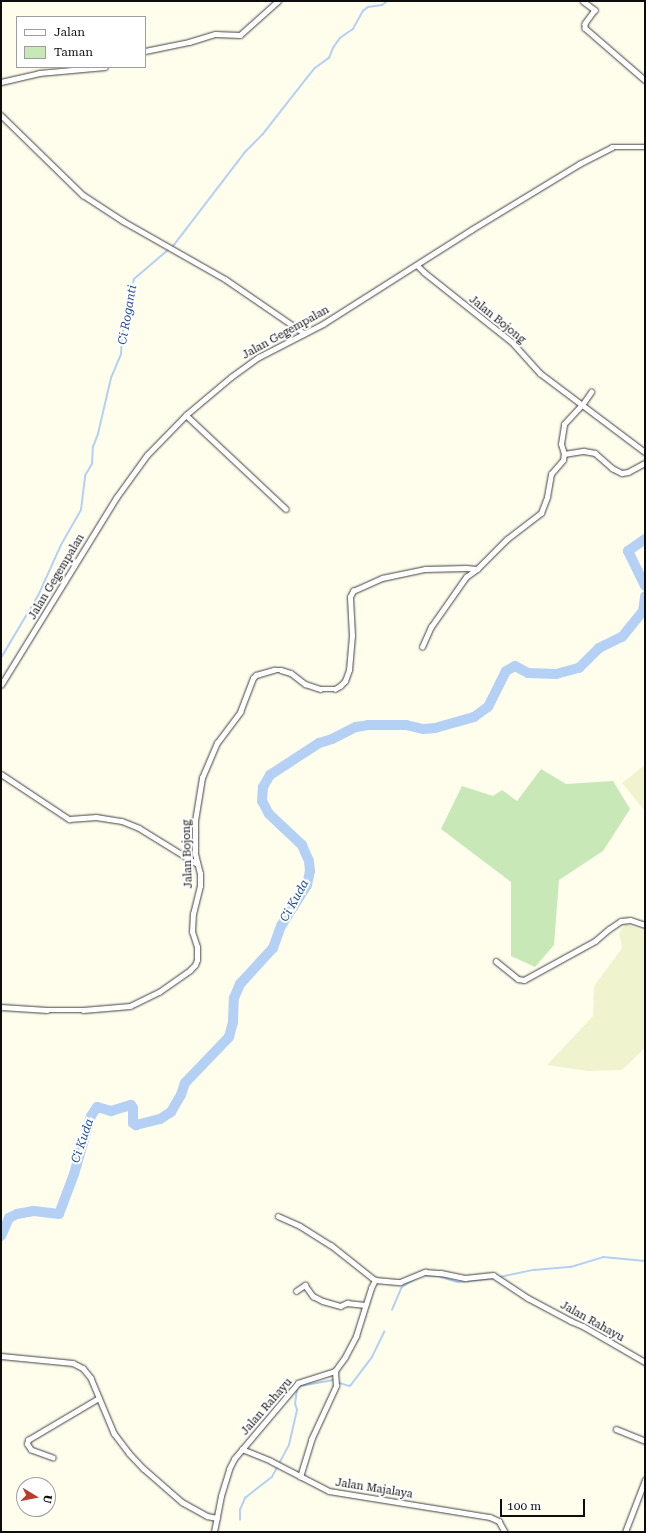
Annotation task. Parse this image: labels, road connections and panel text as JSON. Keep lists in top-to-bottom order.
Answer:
{
  "streets": {
    "street": [
      "Jalan Bojong",
      "Jalan Gegempalan",
      "Jalan Rahayu",
      "Jalan Majalaya"
    ]
  },
  "crossings": [
    ["Jalan Bojong", "Jalan Gegempalan"],
    ["Jalan Rahayu", "Jalan Majalaya"]
  ],
  "water": ["Ci Roganti", "Ci Kuda"],
  "legend": ["Jalan", "Taman"],
  "scale_bar": "100 m",
  "north": "right"
}
